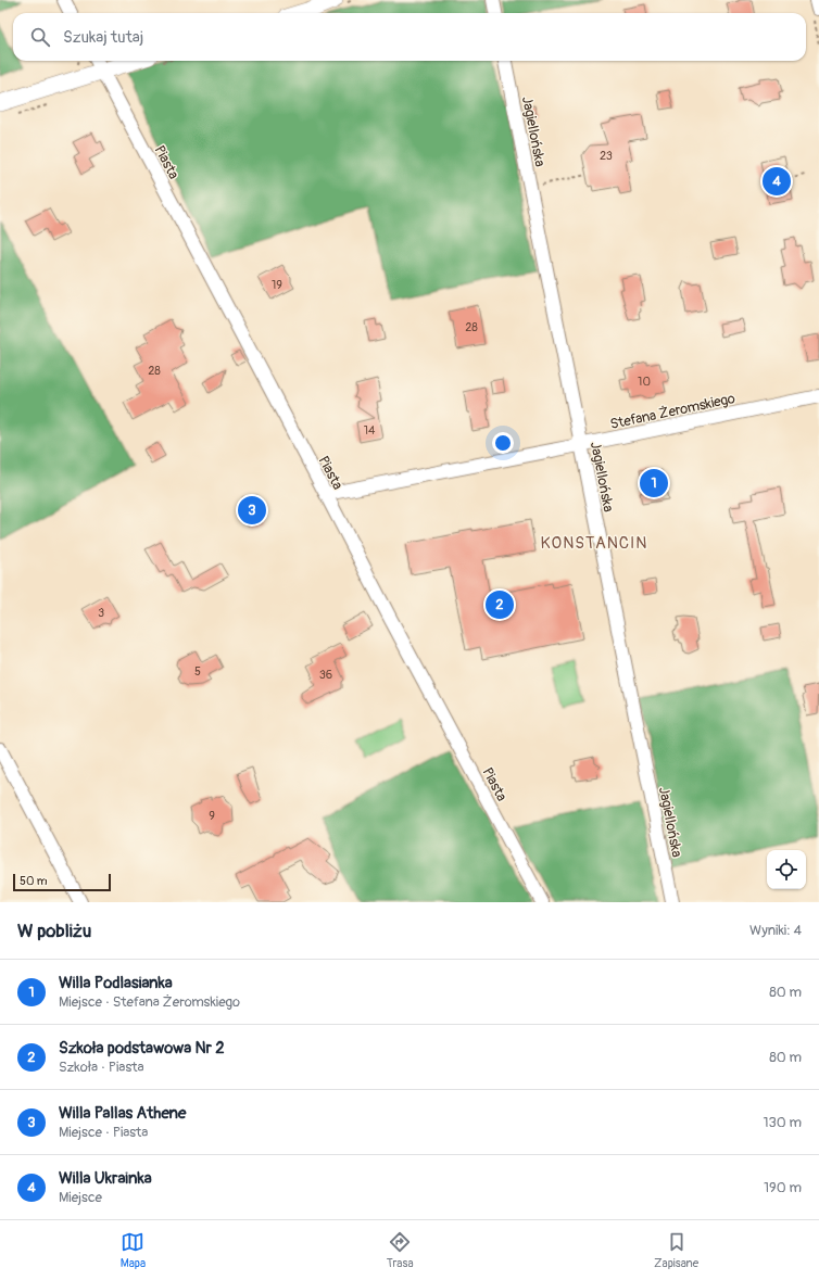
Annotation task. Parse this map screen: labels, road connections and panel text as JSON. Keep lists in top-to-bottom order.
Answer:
{
  "streets": {
    "street": ["Jagiellońska", "Piasta", "Stefana Żeromskiego"]
  },
  "crossings": [
    ["Jagiellońska", "Stefana Żeromskiego"],
    ["Piasta", "Stefana Żeromskiego"]
  ],
  "districts": ["KONSTANCIN"],
  "house_numbers": [
    "23",
    "19",
    "28",
    "28",
    "10",
    "14",
    "3",
    "5",
    "36",
    "9"
  ],
  "scale_bar": "50 m",
  "page": {
    "search": "Szukaj tutaj",
    "pins": [
      "4",
      "1",
      "3",
      "2"
    ],
    "scale": "50 m",
    "heading": ["W pobliżu", "Wyniki: 4"],
    "list": [
      {
        "mark": "1",
        "name": "Willa Podlasianka",
        "note": "Miejsce · Stefana Żeromskiego",
        "value": "80 m"
      },
      {
        "mark": "2",
        "name": "Szkoła podstawowa Nr 2",
        "note": "Szkoła · Piasta",
        "value": "80 m"
      },
      {
        "mark": "3",
        "name": "Willa Pallas Athene",
        "note": "Miejsce · Piasta",
        "value": "130 m"
      },
      {
        "mark": "4",
        "name": "Willa Ukrainka",
        "note": "Miejsce",
        "value": "190 m"
      }
    ],
    "nav": ["Mapa", "Trasa", "Zapisane"]
  }
}
